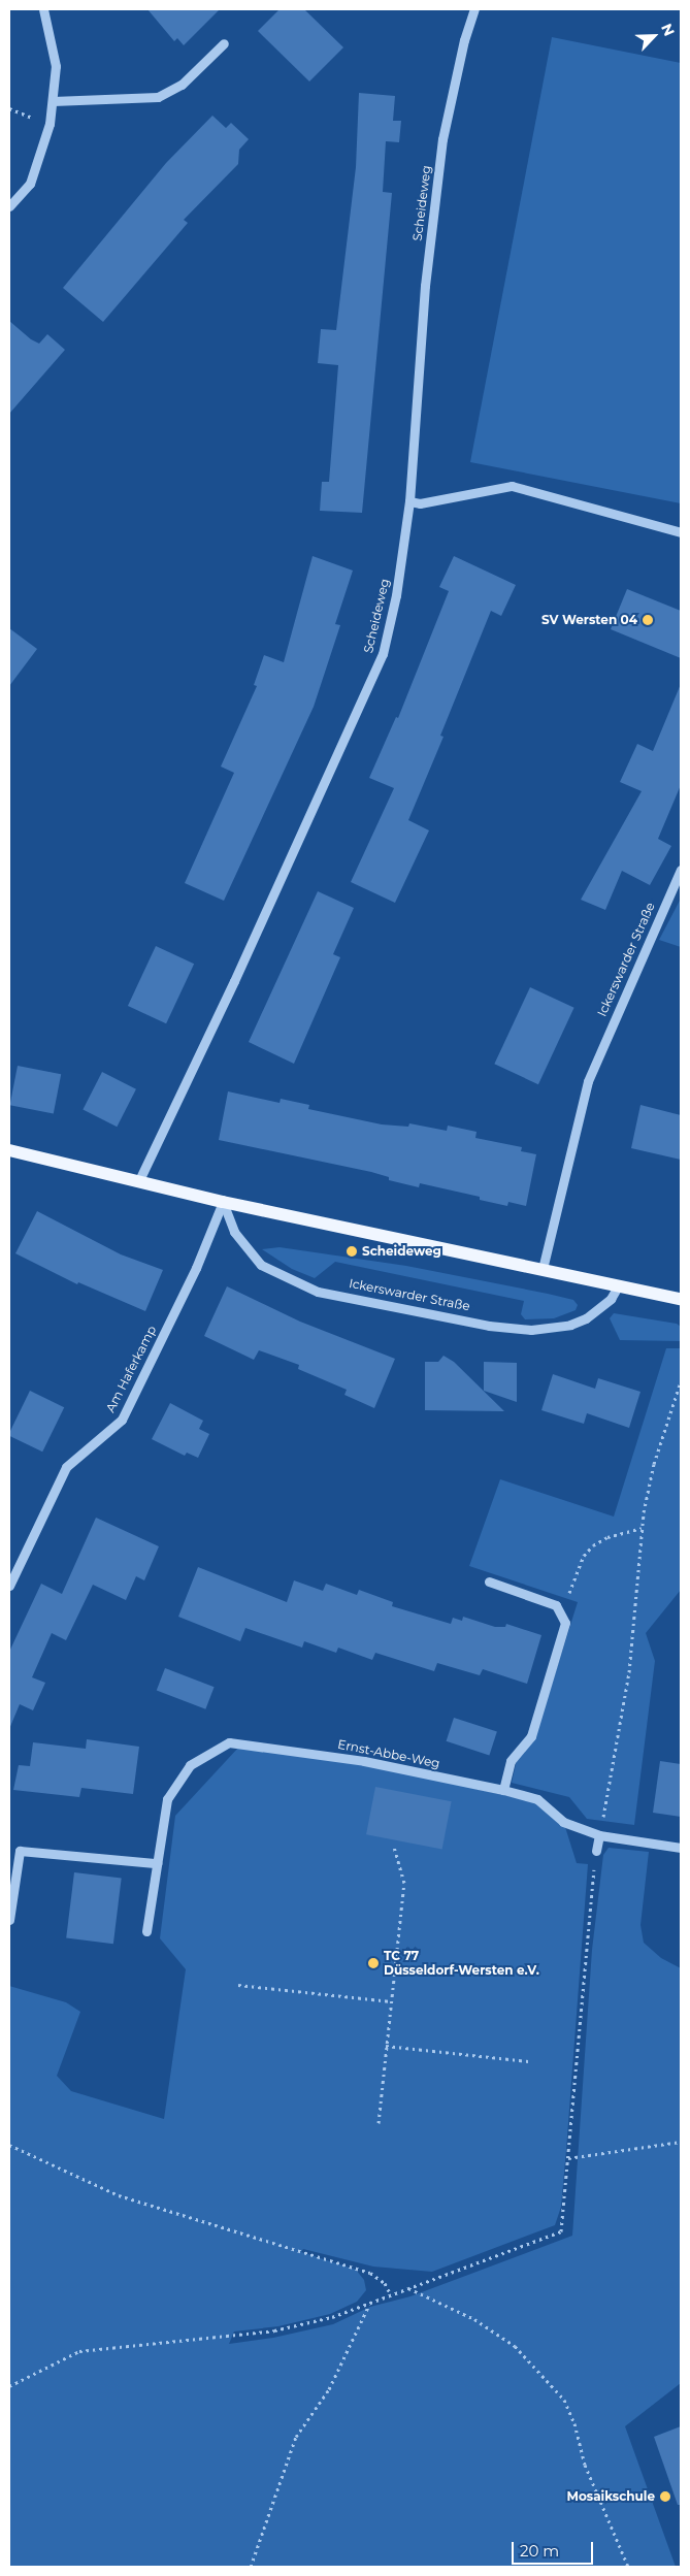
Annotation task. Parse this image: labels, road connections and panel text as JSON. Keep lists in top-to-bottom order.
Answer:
{
  "streets": {
    "street": [
      "Scheideweg",
      "Ickerswarder Straße",
      "Am Haferkamp",
      "Ernst-Abbe-Weg"
    ]
  },
  "crossings": [
    ["Ickerswarder Straße", "Am Haferkamp"]
  ],
  "places": [
    "SV Wersten 04",
    "Scheideweg",
    "TC 77 Düsseldorf-Wersten e.V.",
    "Mosaikschule"
  ],
  "scale_bar": "20 m",
  "north": "top right"
}
